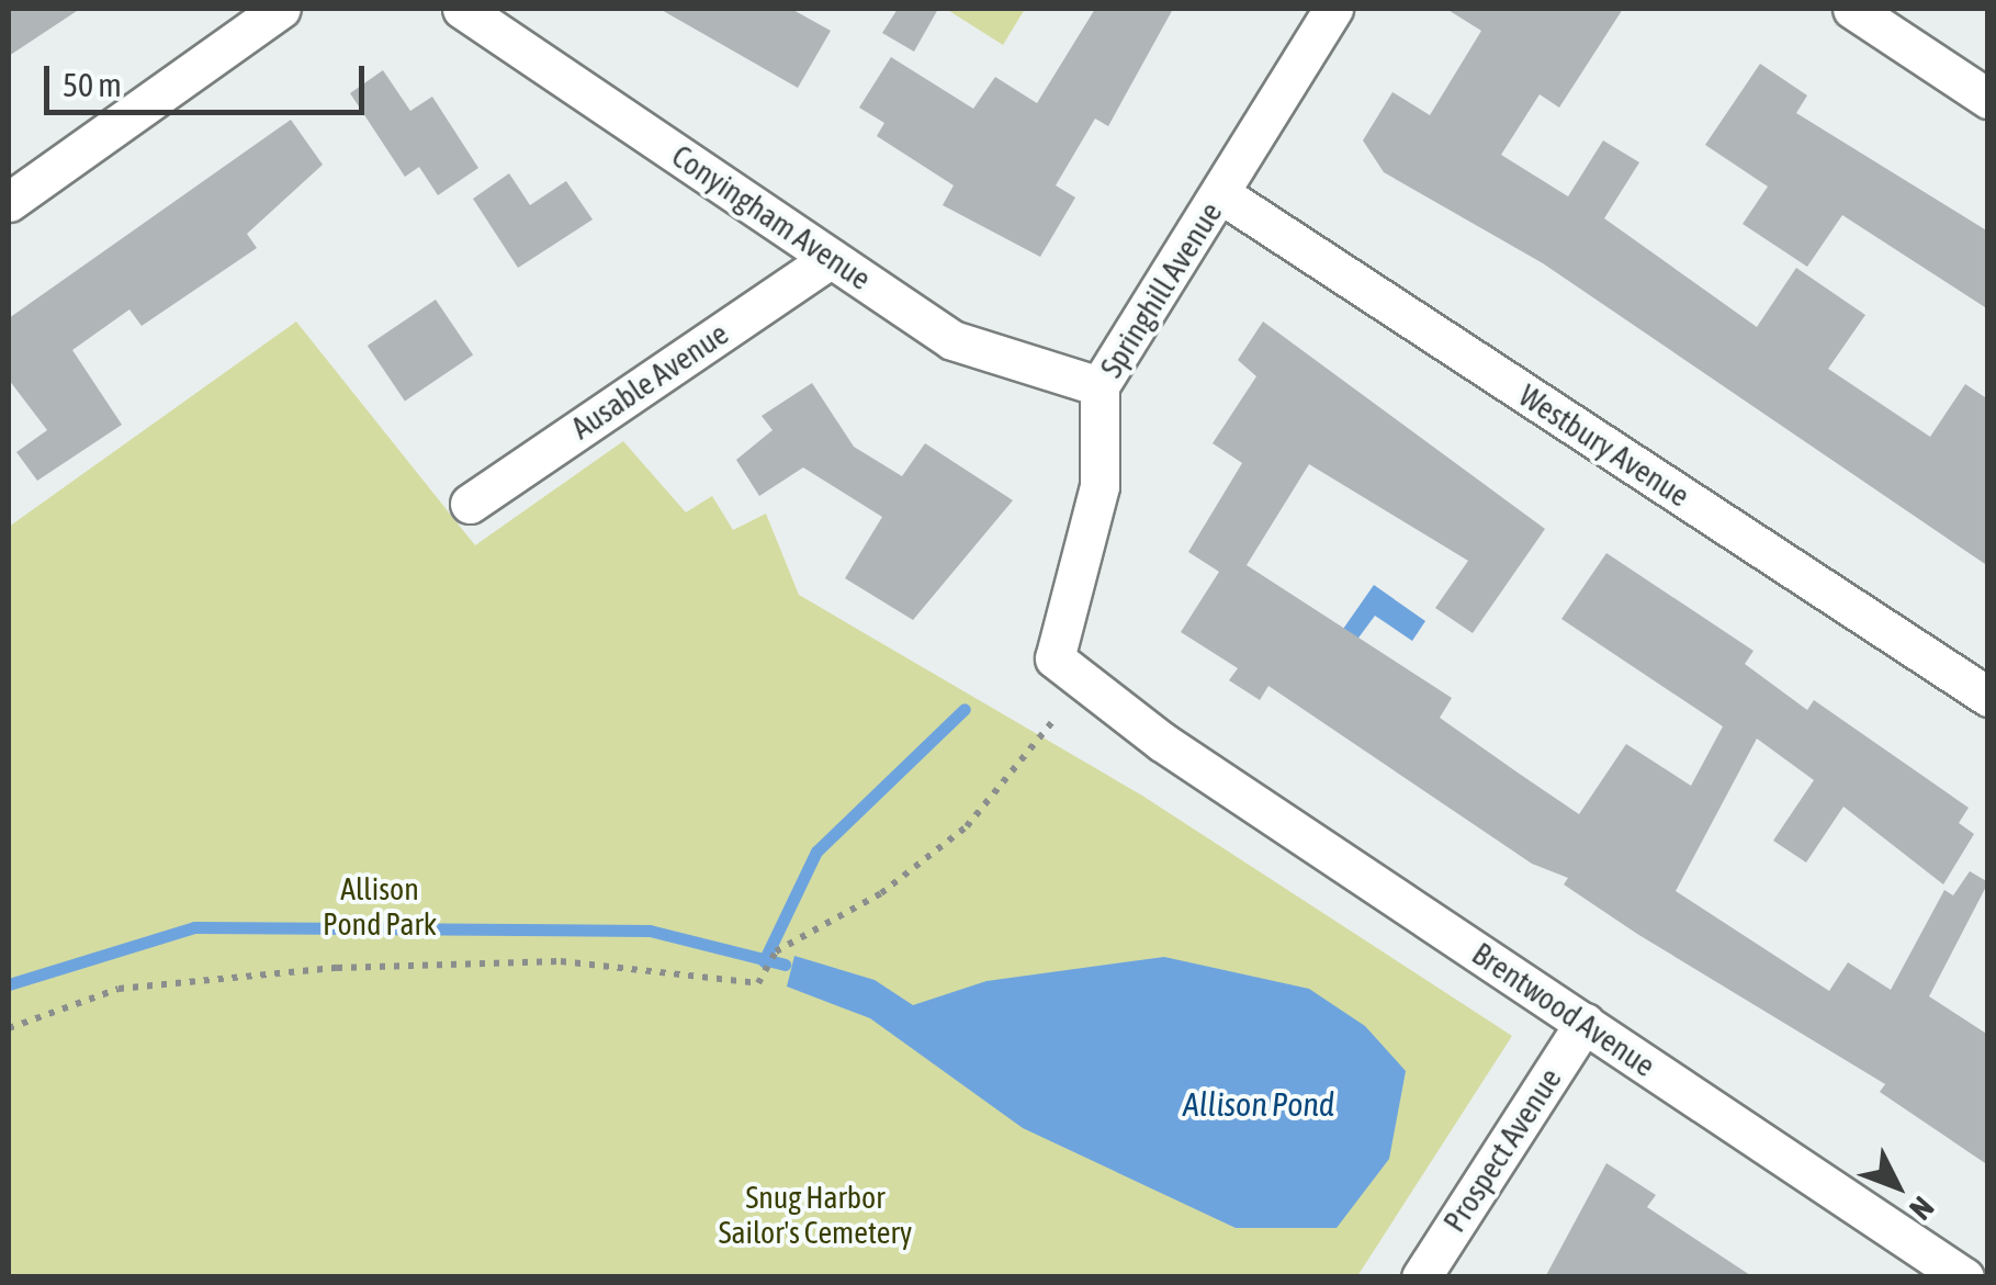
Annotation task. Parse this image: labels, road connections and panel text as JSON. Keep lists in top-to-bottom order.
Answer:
{
  "streets": {
    "street": [
      "Conyingham Avenue",
      "Springhill Avenue",
      "Ausable Avenue",
      "Westbury Avenue",
      "Brentwood Avenue",
      "Prospect Avenue"
    ]
  },
  "crossings": [
    ["Conyingham Avenue", "Springhill Avenue"],
    ["Conyingham Avenue", "Ausable Avenue"],
    ["Springhill Avenue", "Westbury Avenue"],
    ["Springhill Avenue", "Brentwood Avenue"],
    ["Brentwood Avenue", "Prospect Avenue"]
  ],
  "water": ["Allison Pond"],
  "parks": ["Allison Pond Park", "Snug Harbor Sailor's Cemetery"],
  "scale_bar": "50 m",
  "north": "bottom right"
}
